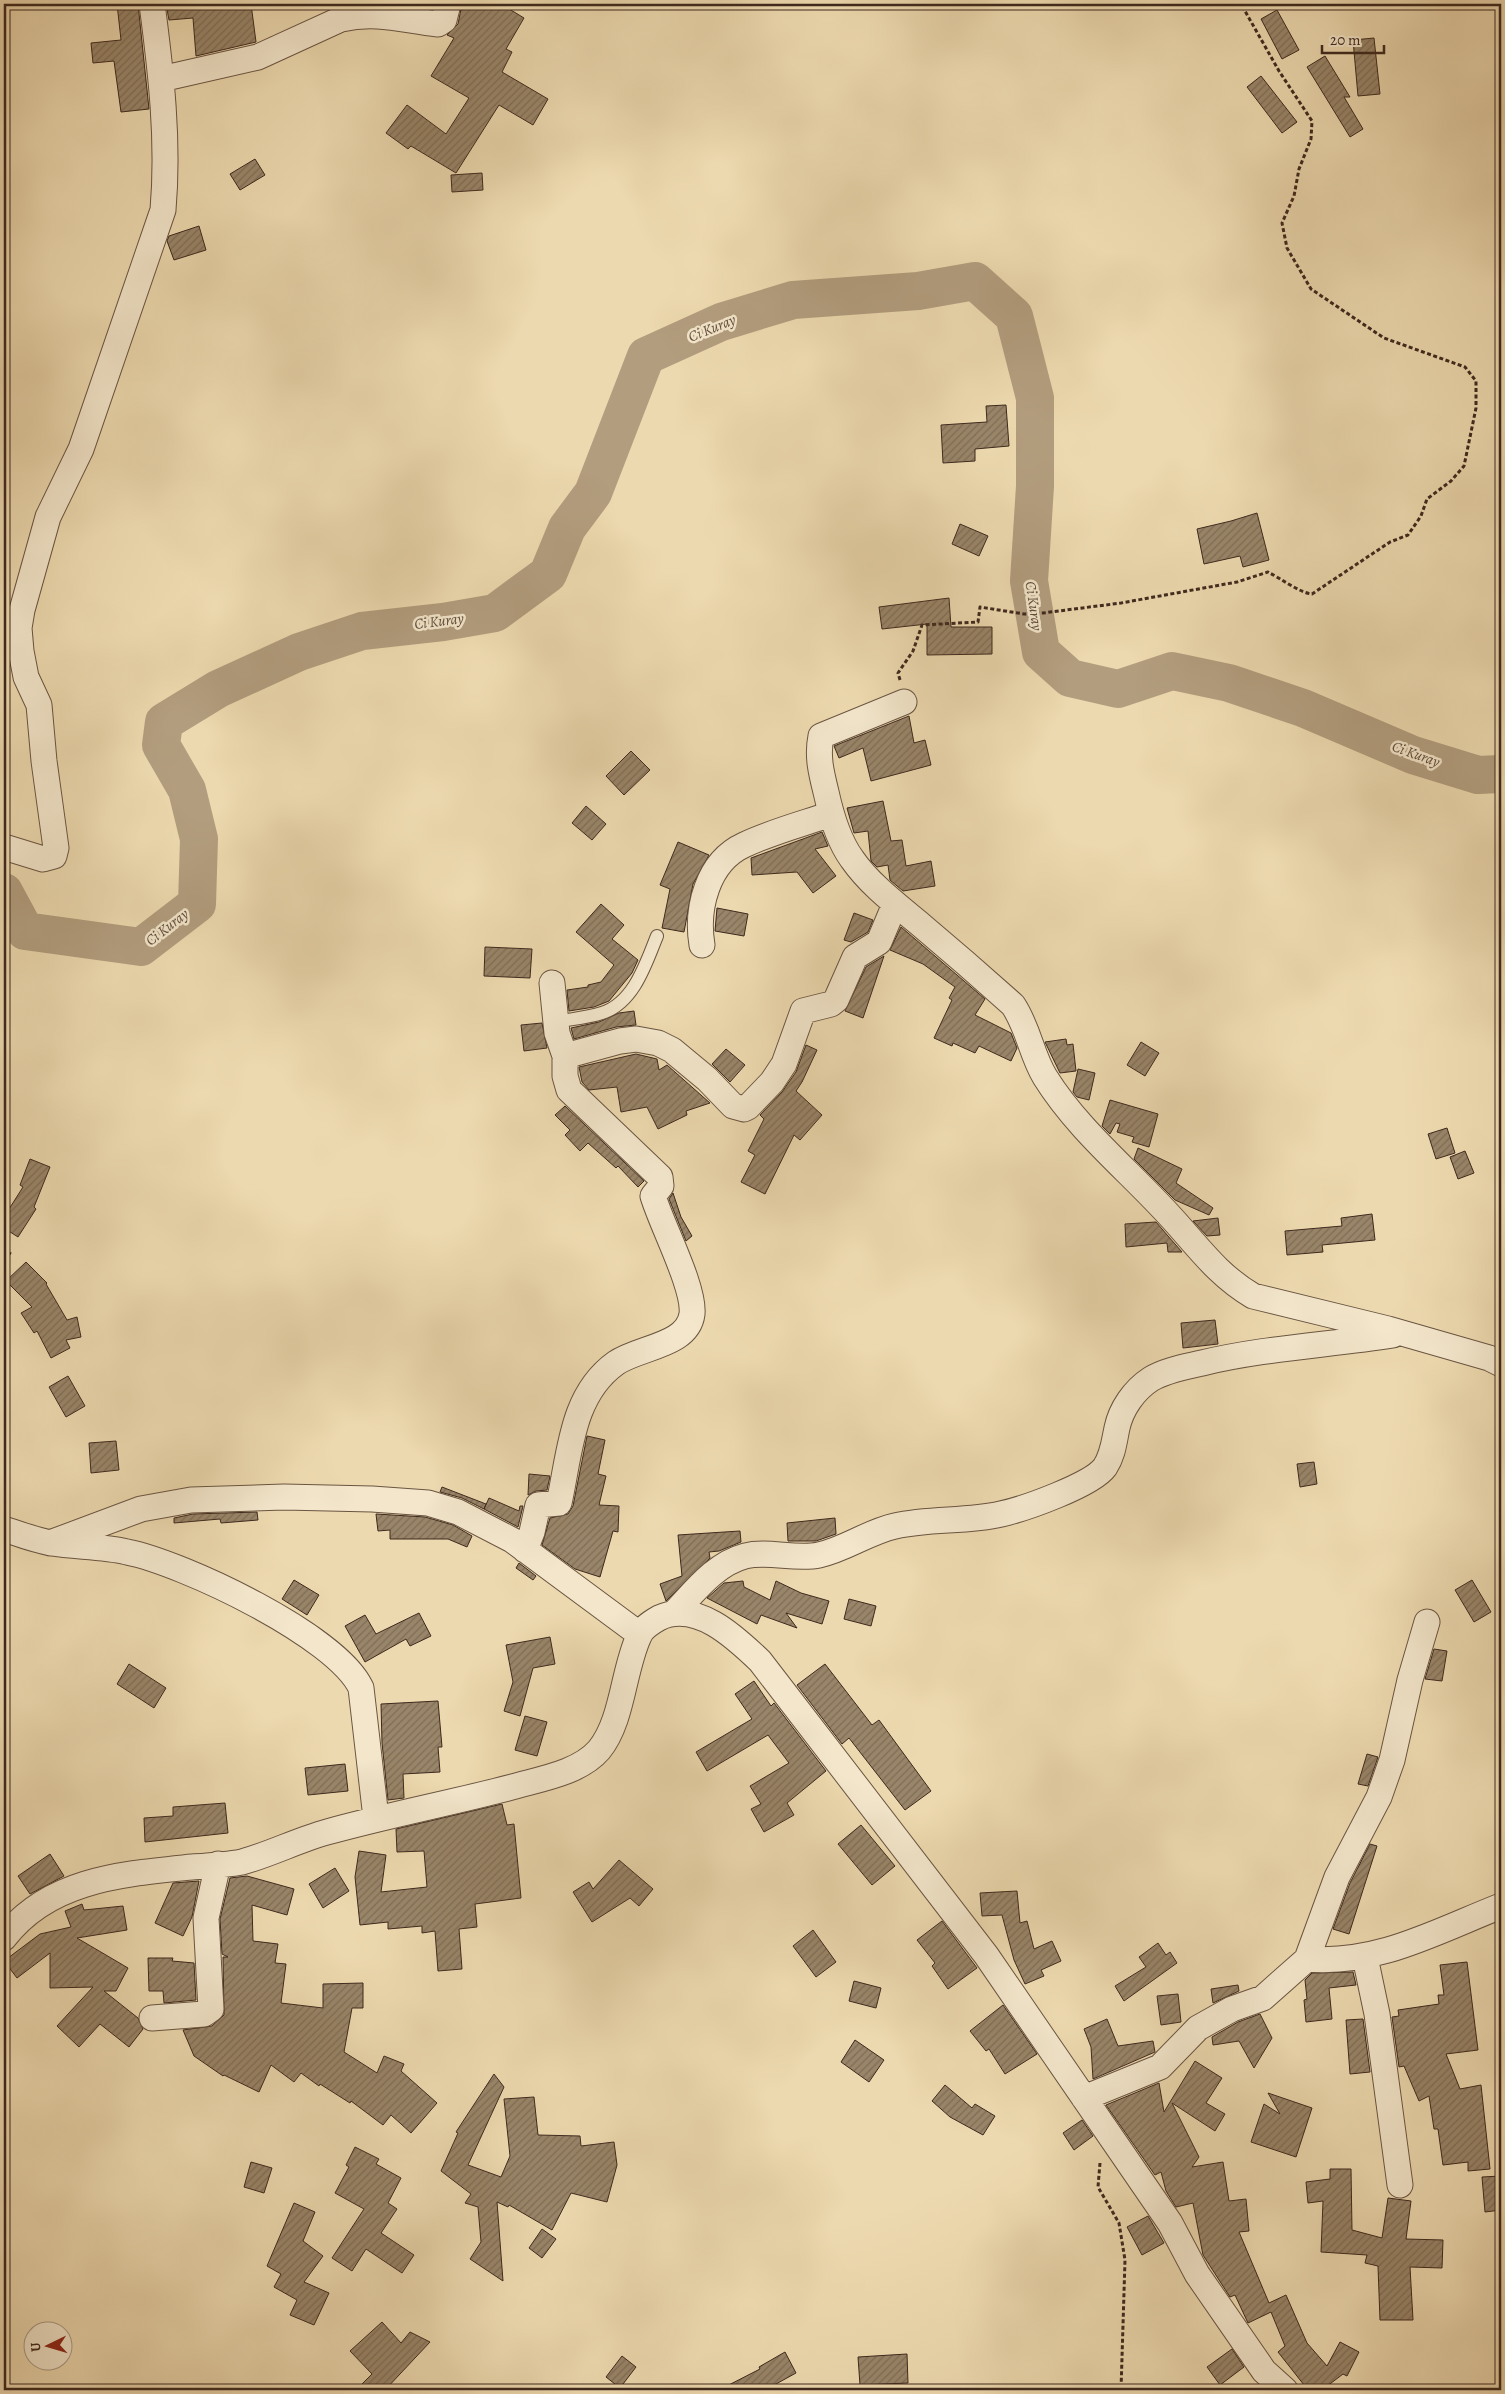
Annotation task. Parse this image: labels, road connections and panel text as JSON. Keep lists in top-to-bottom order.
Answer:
{
  "water": ["Ci Kuray"],
  "scale_bar": "20 m",
  "north": "left"
}
